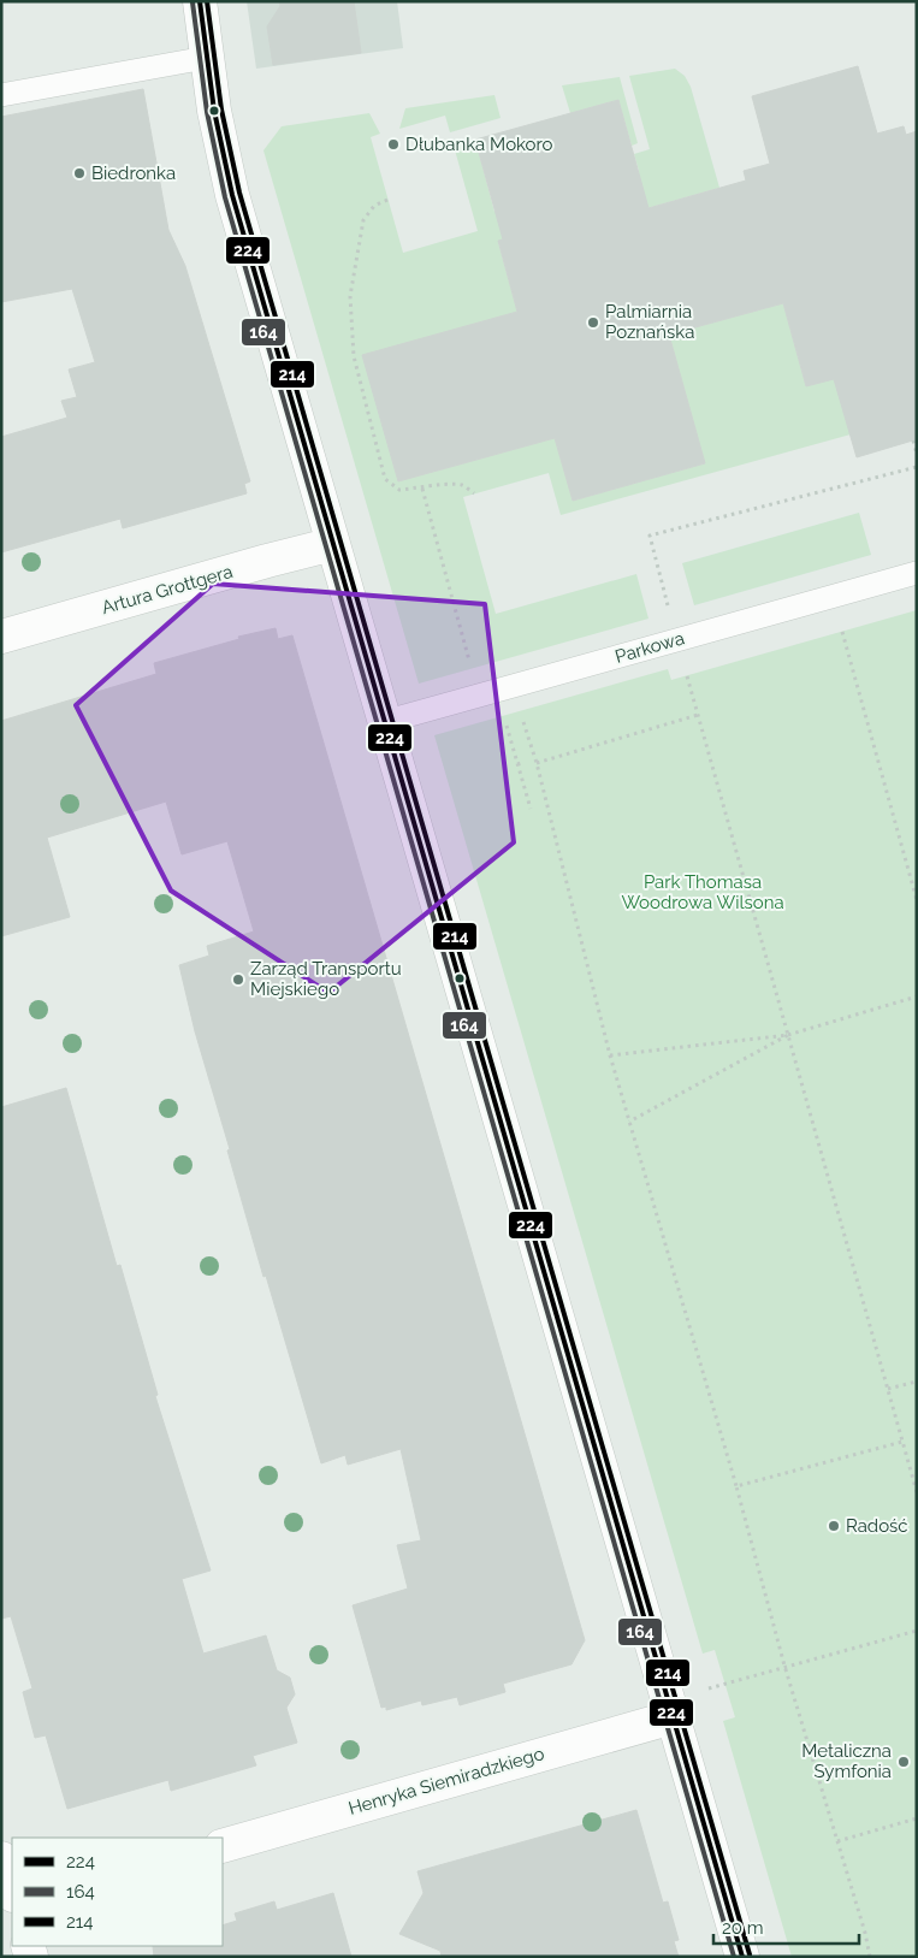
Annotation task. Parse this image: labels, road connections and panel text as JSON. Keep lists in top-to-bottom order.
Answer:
{
  "streets": {
    "street": ["Artura Grottgera", "Henryka Siemiradzkiego"],
    "lane": ["Parkowa"]
  },
  "parks": ["Park Thomasa Woodrowa Wilsona"],
  "places": [
    "Dłubanka Mokoro",
    "Biedronka",
    "Palmiarnia Poznańska",
    "Zarząd Transportu Miejskiego",
    "Radość",
    "Metaliczna Symfonia"
  ],
  "lines": ["transit line 224", "transit line 214", "transit line 164"],
  "legend": ["224", "164", "214"],
  "scale_bar": "20 m"
}
